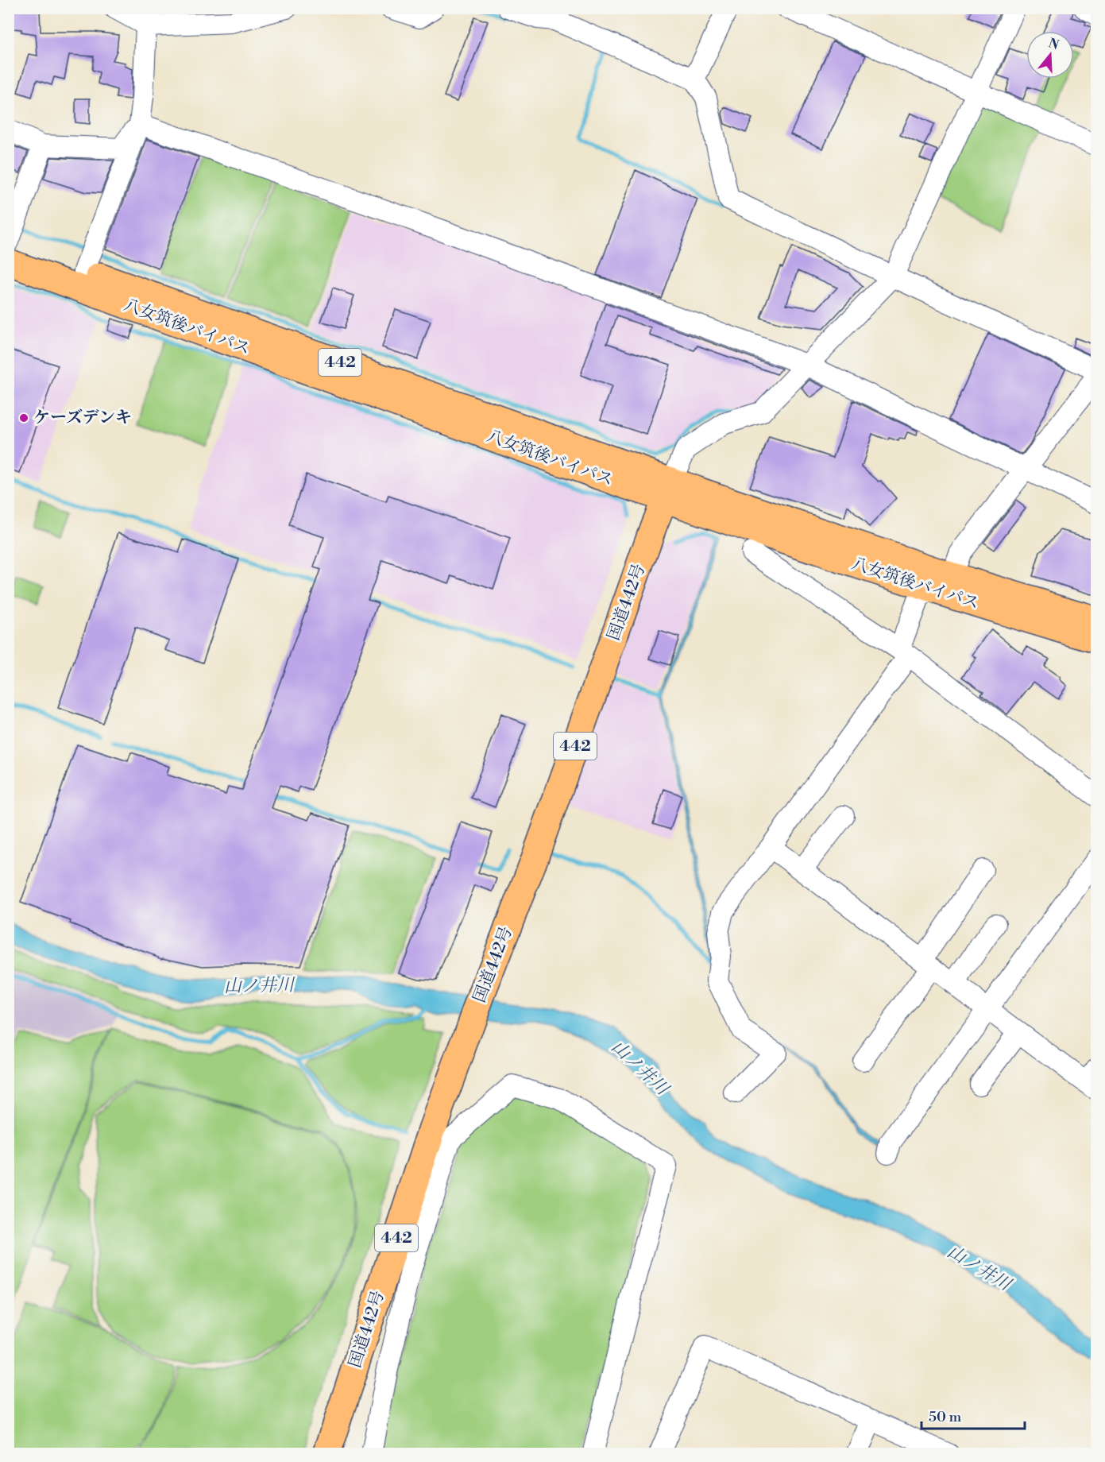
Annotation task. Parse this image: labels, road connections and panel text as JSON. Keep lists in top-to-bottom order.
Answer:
{
  "streets": {
    "highway": ["八女筑後バイパス", "442", "国道442号"]
  },
  "crossings": [
    ["八女筑後バイパス", "国道442号"]
  ],
  "water": ["山ノ井川"],
  "places": ["ケーズデンキ"],
  "scale_bar": "50 m",
  "north": "top"
}
